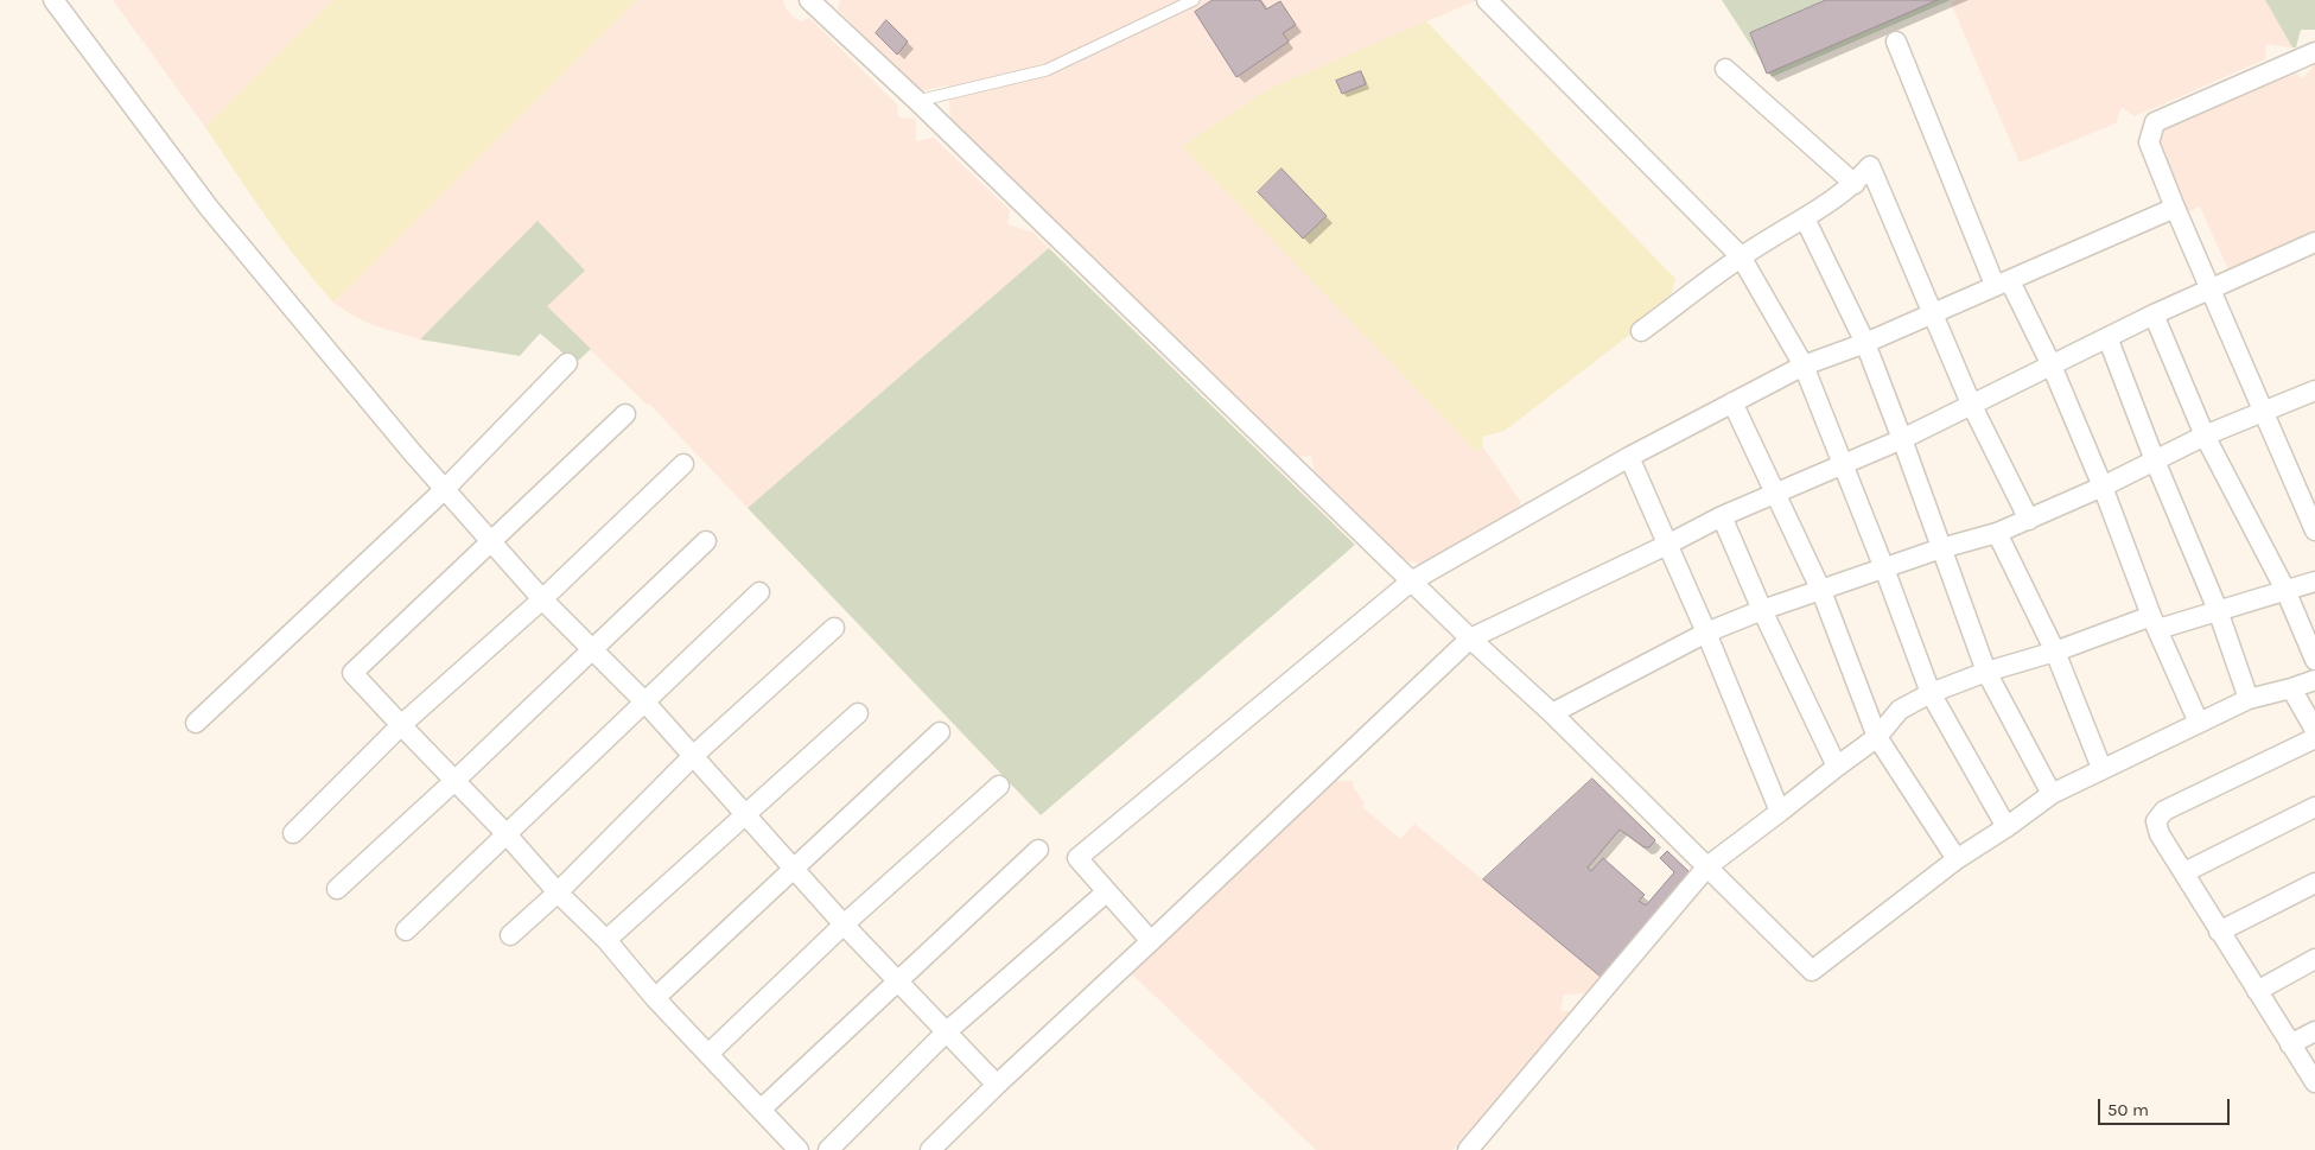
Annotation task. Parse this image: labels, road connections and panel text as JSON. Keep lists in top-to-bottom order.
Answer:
{
  "scale_bar": "50 m"
}
